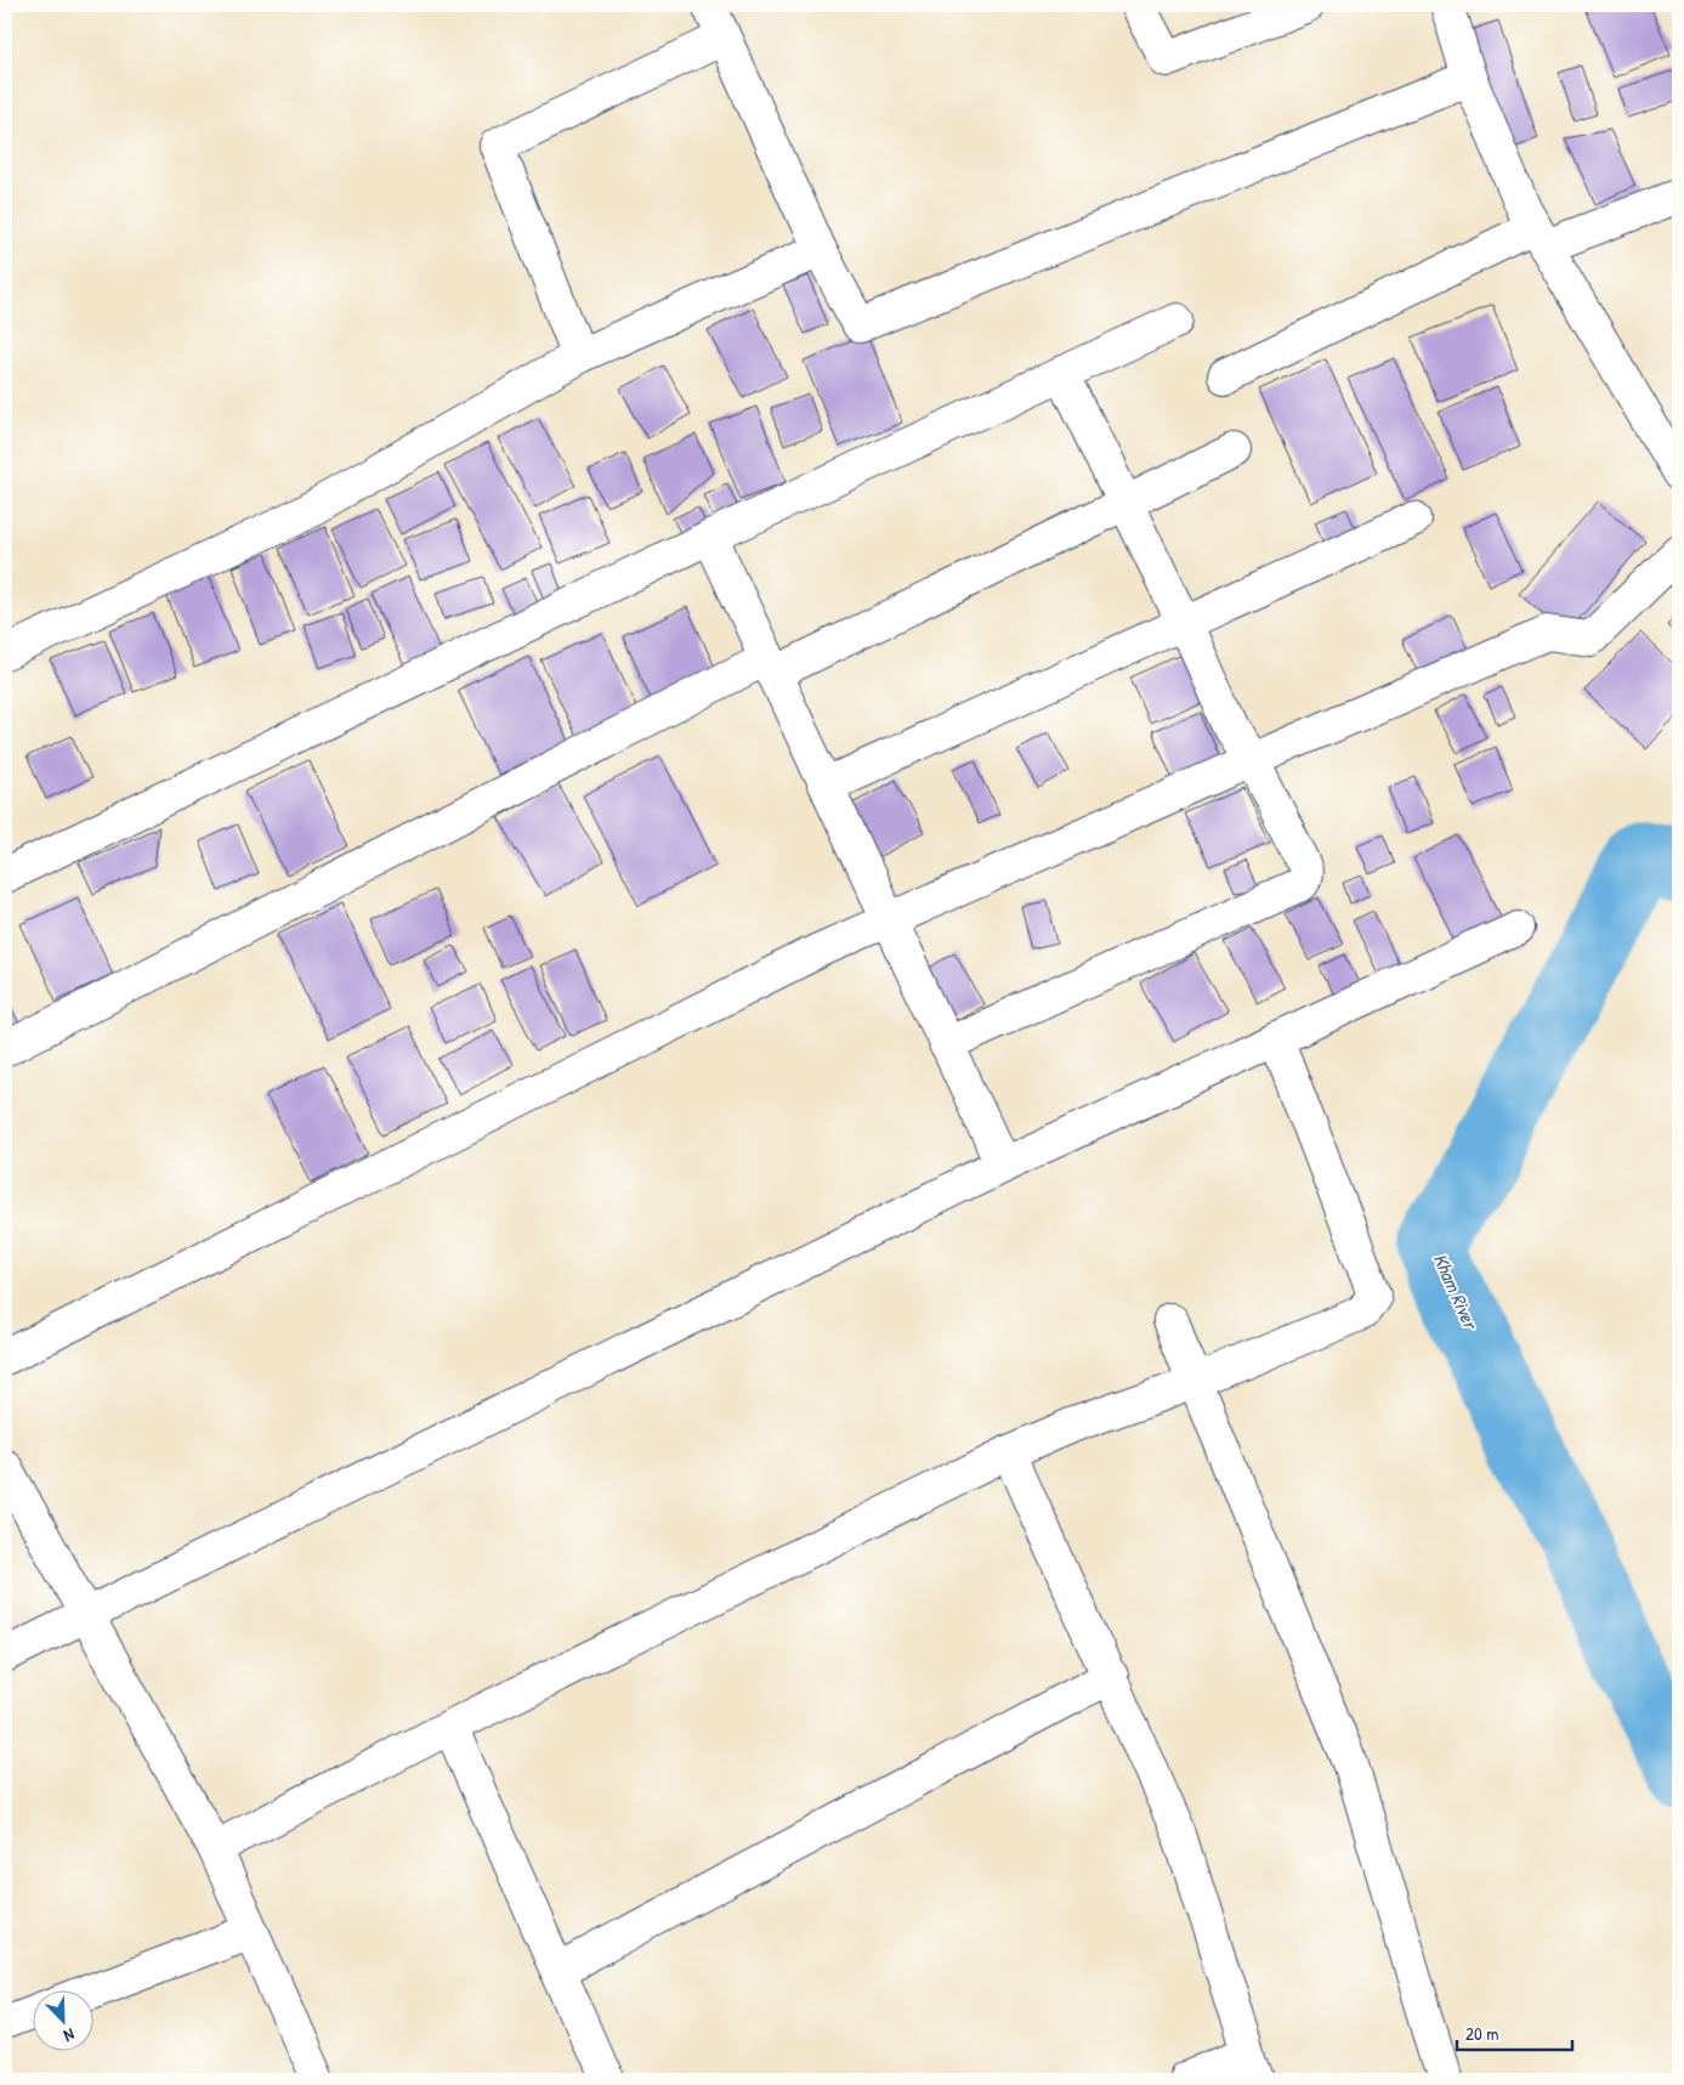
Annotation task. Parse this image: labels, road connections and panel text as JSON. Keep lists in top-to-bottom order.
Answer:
{
  "water": ["Kham River"],
  "scale_bar": "20 m",
  "north": "bottom right"
}
